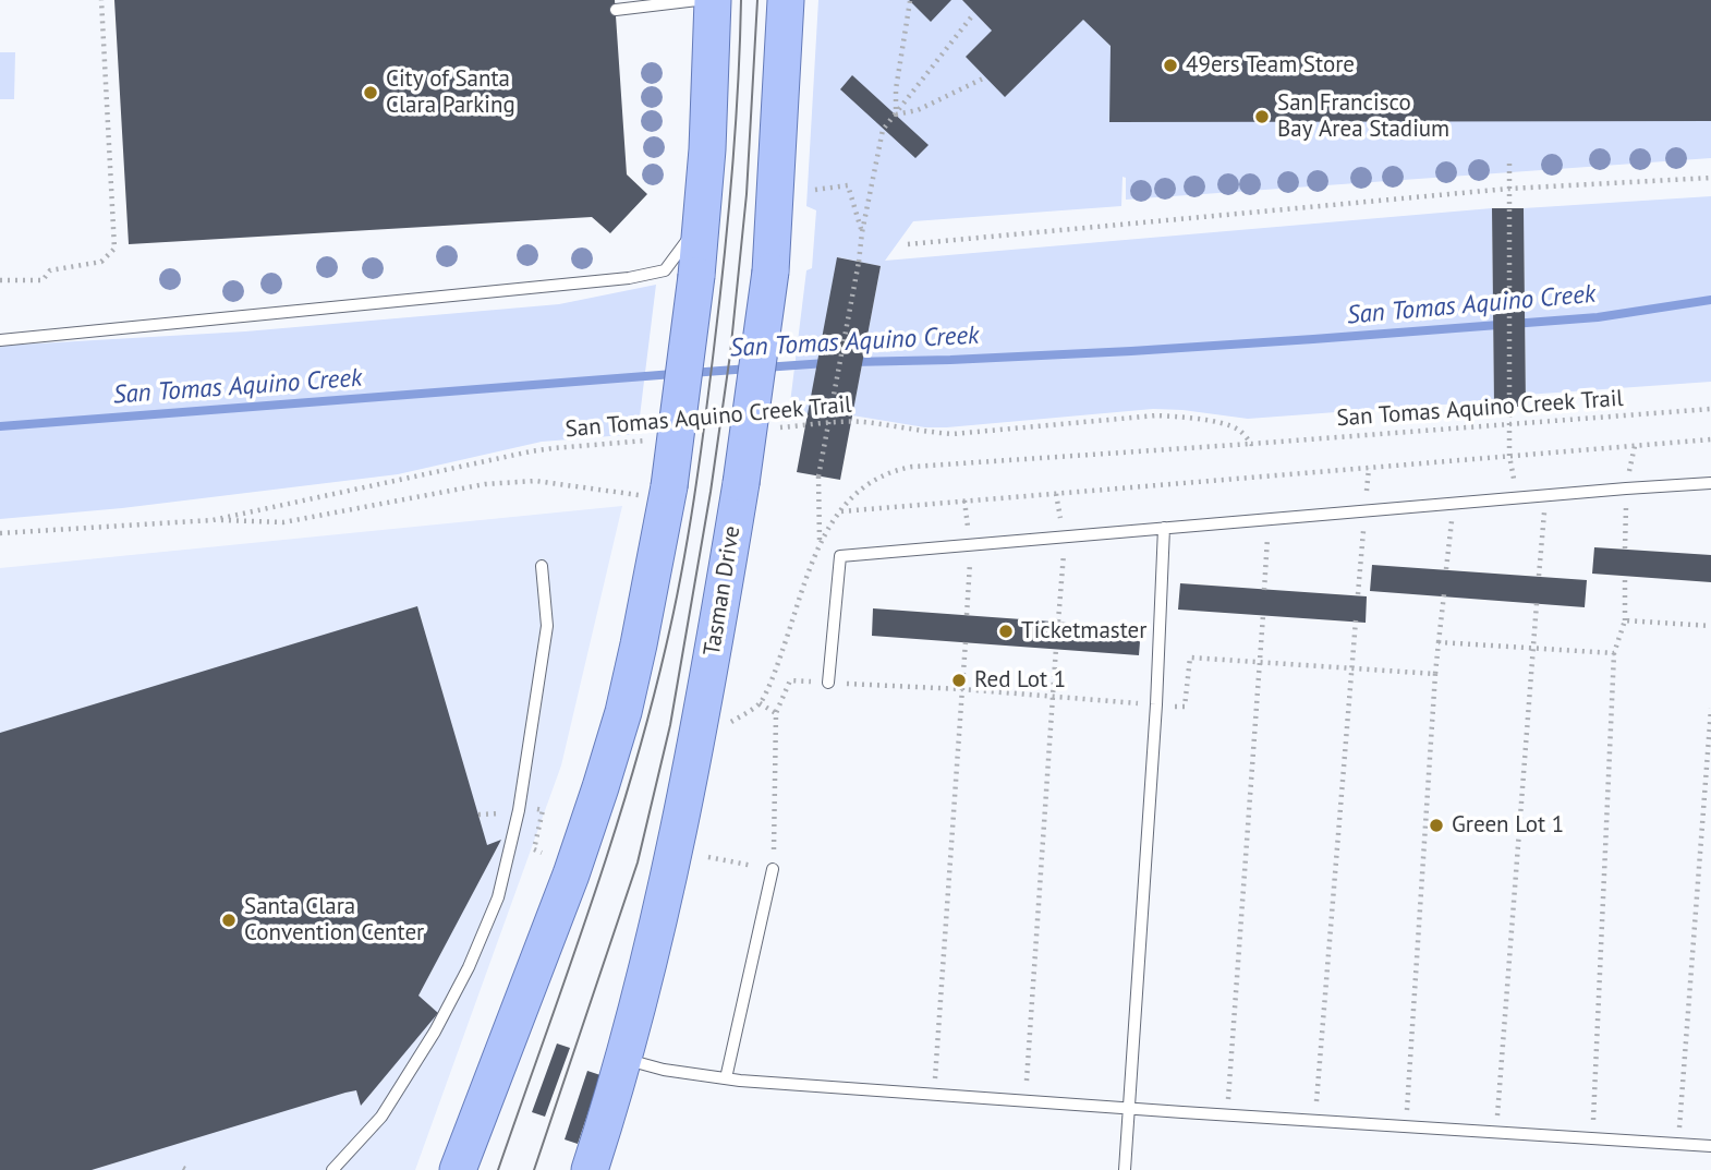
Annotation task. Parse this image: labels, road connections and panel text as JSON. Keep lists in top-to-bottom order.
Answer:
{
  "streets": {
    "main road": ["Tasman Drive"],
    "path": ["San Tomas Aquino Creek Trail"]
  },
  "water": ["San Tomas Aquino Creek"],
  "places": [
    "49ers Team Store",
    "City of Santa Clara Parking",
    "San Francisco Bay Area Stadium",
    "Ticketmaster",
    "Red Lot 1",
    "Green Lot 1",
    "Santa Clara Convention Center"
  ]
}
